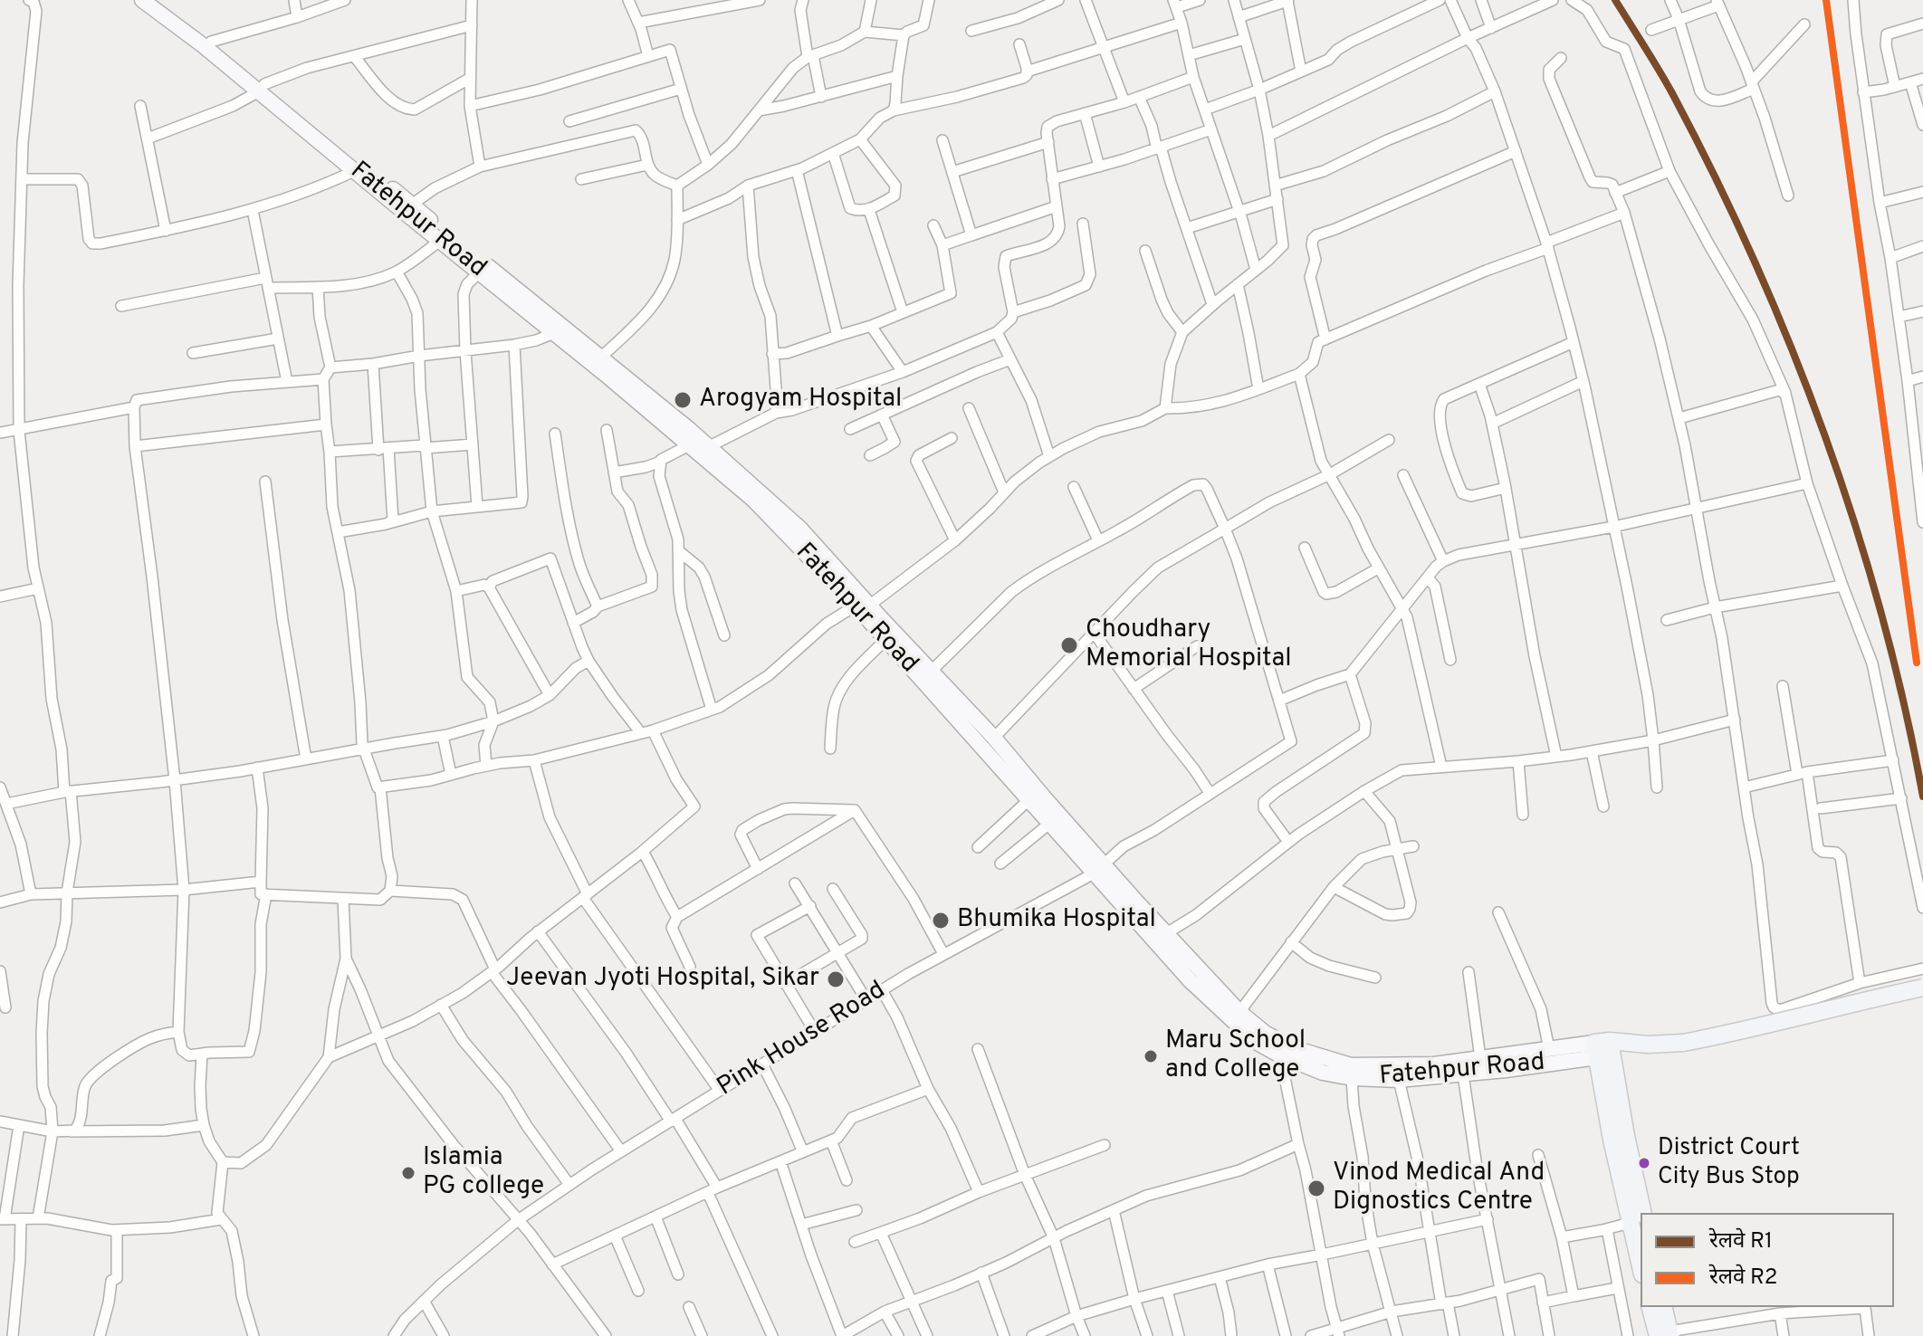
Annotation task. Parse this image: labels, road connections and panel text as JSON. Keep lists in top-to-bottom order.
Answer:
{
  "streets": {
    "street": ["Fatehpur Road", "Pink House Road"]
  },
  "crossings": [
    ["Fatehpur Road", "Pink House Road"]
  ],
  "places": [
    "Arogyam Hospital",
    "Choudhary Memorial Hospital",
    "Bhumika Hospital",
    "Jeevan Jyoti Hospital, Sikar",
    "Maru School and College",
    "District Court City Bus Stop",
    "Islamia PG college",
    "Vinod Medical And Dignostics Centre"
  ],
  "lines": ["rail line R1", "rail line R2"],
  "legend": ["रेलवे R1", "रेलवे R2"]
}
